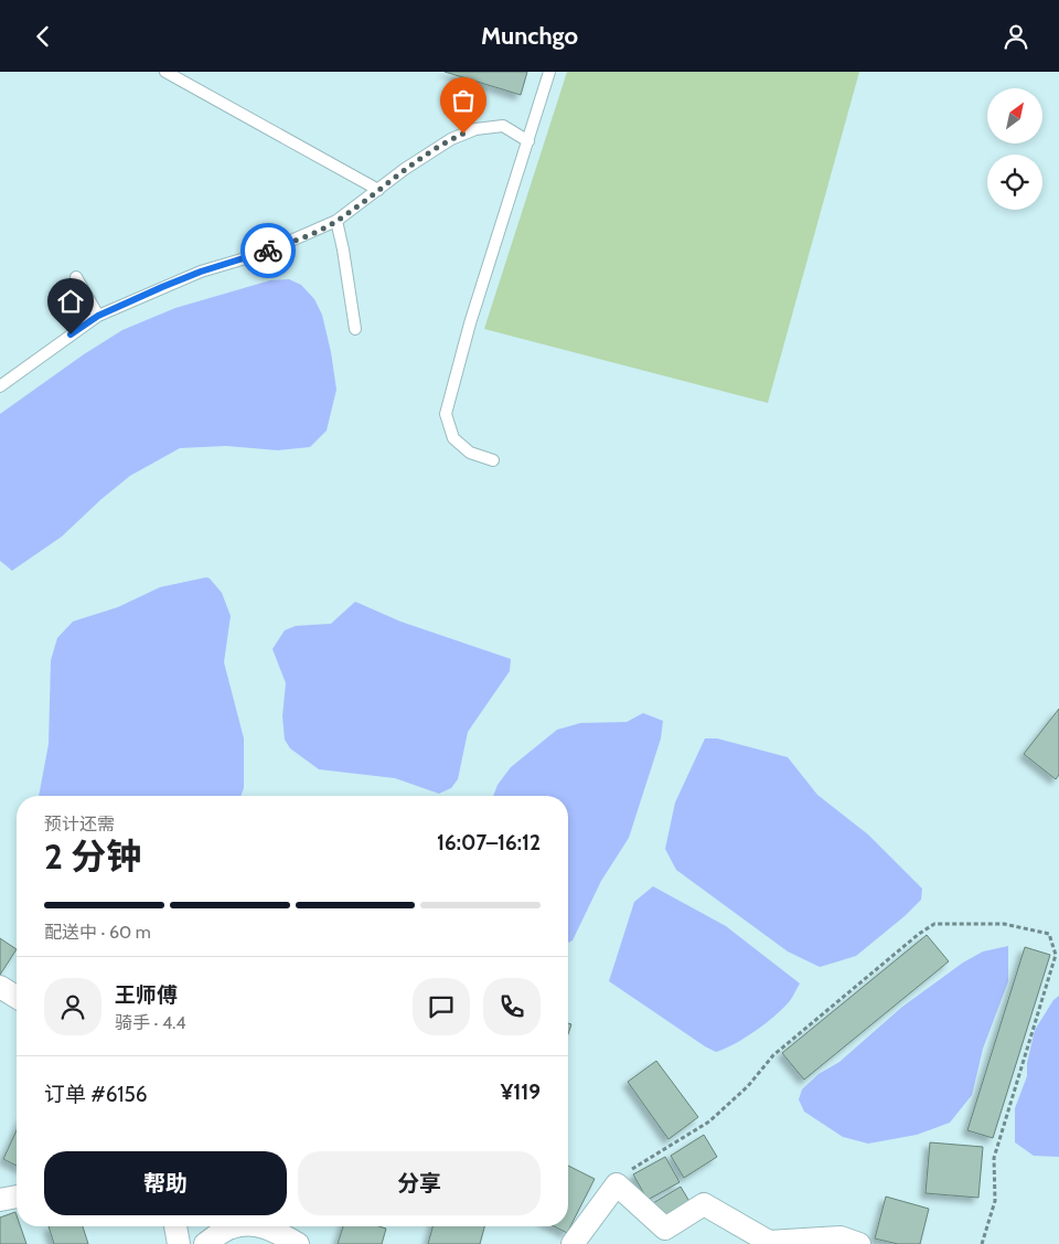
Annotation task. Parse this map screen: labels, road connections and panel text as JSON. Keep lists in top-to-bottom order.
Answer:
{
  "north": "top right",
  "page": {
    "header": "Munchgo",
    "heading": ["2 分钟", "预计还需", "16:07–16:12"],
    "panel": [
      "王师傅",
      "骑手 · 4.4",
      "订单 #6156",
      "¥119"
    ],
    "bar": "配送中 · 60 m",
    "buttons": ["帮助", "分享"]
  }
}
